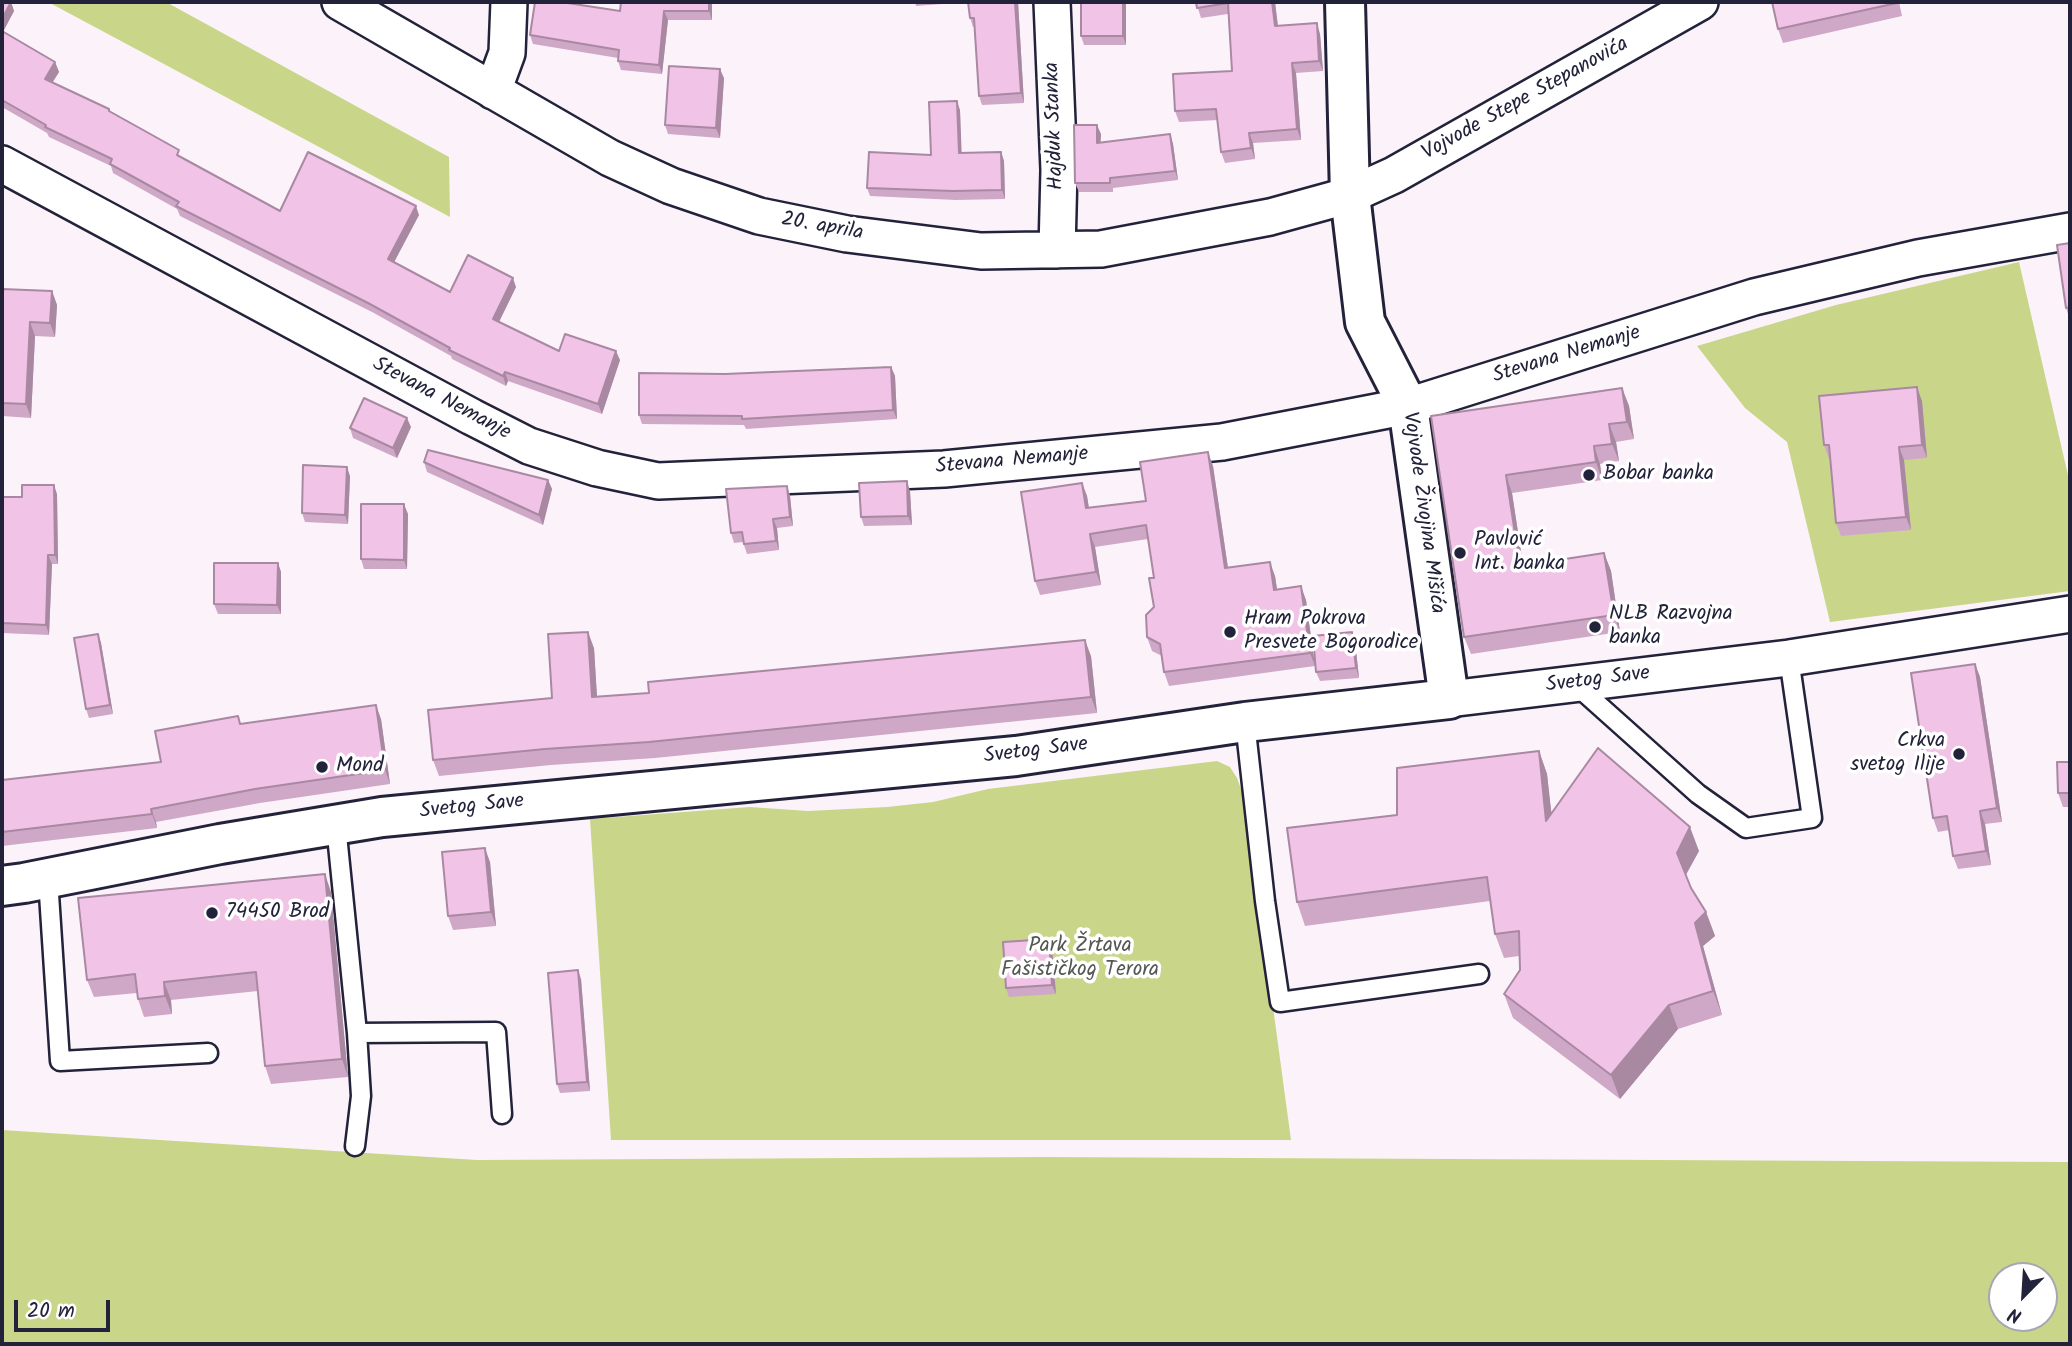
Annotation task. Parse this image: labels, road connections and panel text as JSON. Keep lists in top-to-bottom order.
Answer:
{
  "streets": {
    "street": [
      "Vojvode Stepe Stepanovića",
      "Hajduk Stanka",
      "20. aprila",
      "Stevana Nemanje",
      "Vojvode Živojina Mišića",
      "Svetog Save"
    ]
  },
  "crossings": [
    ["Vojvode Stepe Stepanovića", "20. aprila"],
    ["Vojvode Stepe Stepanovića", "Vojvode Živojina Mišića"],
    ["Hajduk Stanka", "20. aprila"],
    ["20. aprila", "Vojvode Živojina Mišića"],
    ["Stevana Nemanje", "Vojvode Živojina Mišića"],
    ["Vojvode Živojina Mišića", "Svetog Save"]
  ],
  "parks": ["Park Žrtava Fašističkog Terora"],
  "places": [
    "Bobar banka",
    "Pavlović Int. banka",
    "NLB Razvojna banka",
    "Hram Pokrova Presvete Bogorodice",
    "Crkva svetog Ilije",
    "Mond",
    "74450 Brod"
  ],
  "scale_bar": "20 m",
  "north": "bottom left"
}
